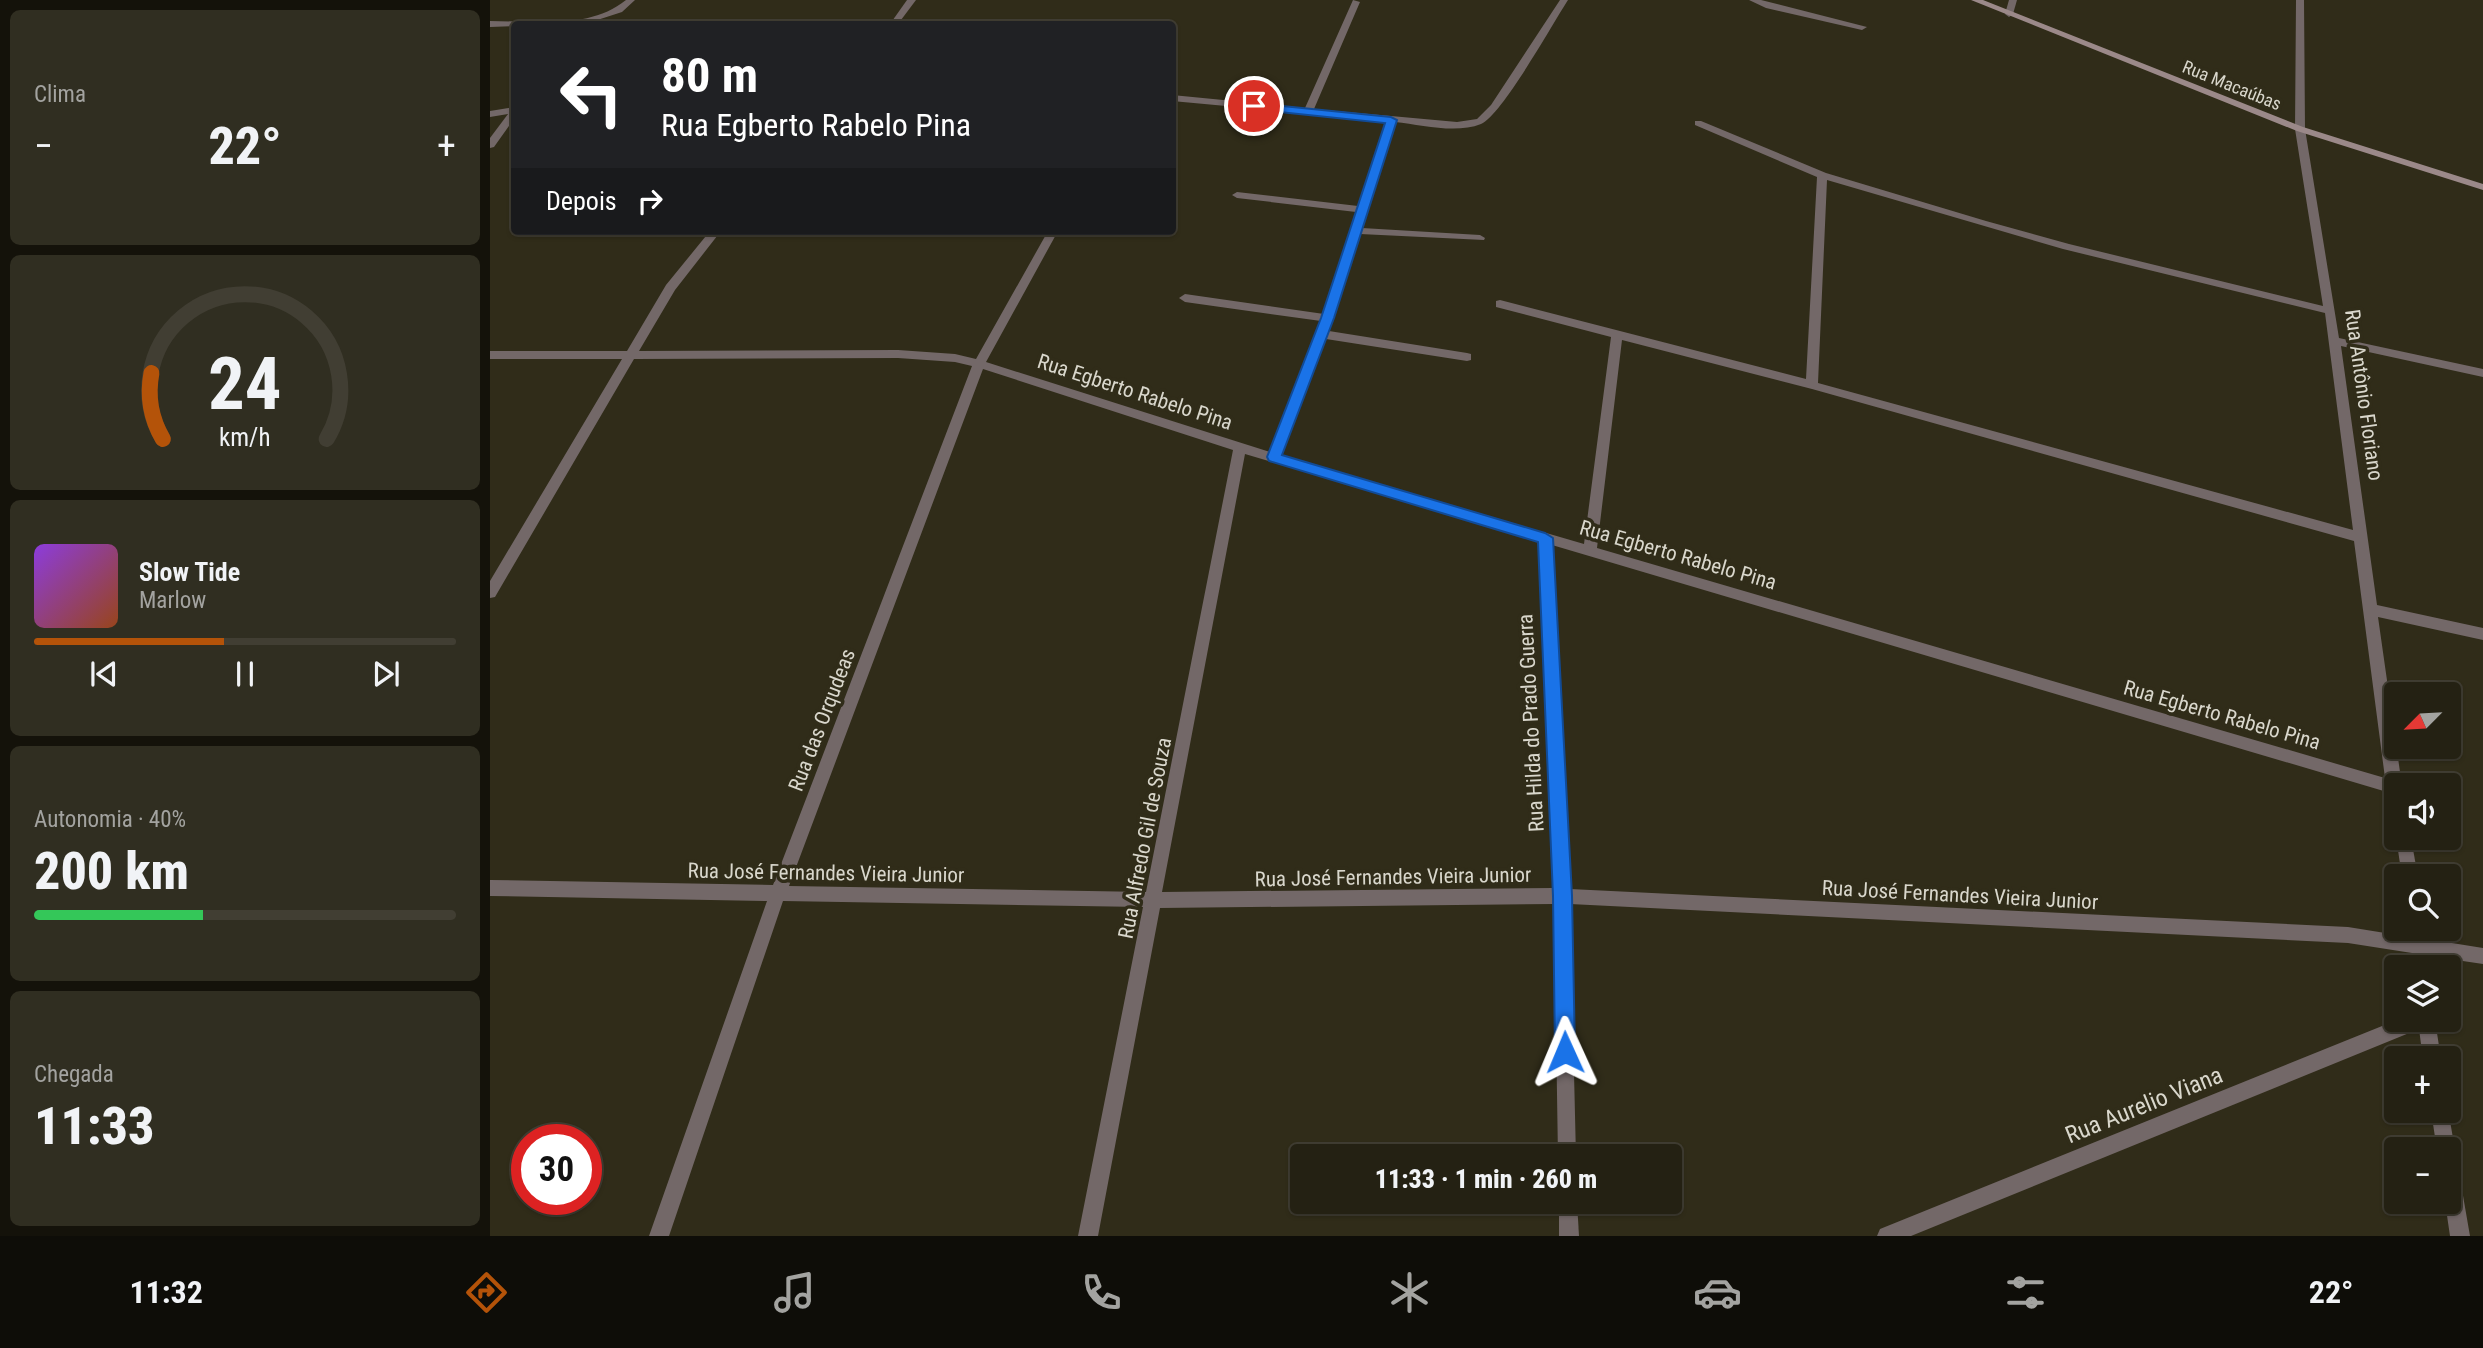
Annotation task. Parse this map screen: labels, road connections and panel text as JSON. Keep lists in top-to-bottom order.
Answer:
{
  "streets": {
    "street": [
      "Rua Macaúbas",
      "Rua Egberto Rabelo Pina",
      "Rua Antônio Floriano",
      "Rua das Orqudeas",
      "Rua Hilda do Prado Guerra",
      "Rua Alfredo Gil de Souza",
      "Rua José Fernandes Vieira Junior",
      "Rua Aurelio Viana"
    ]
  },
  "crossings": [
    ["Rua Macaúbas", "Rua Antônio Floriano"],
    ["Rua Egberto Rabelo Pina", "Rua das Orqudeas"],
    ["Rua Egberto Rabelo Pina", "Rua Hilda do Prado Guerra"],
    ["Rua Egberto Rabelo Pina", "Rua Alfredo Gil de Souza"],
    ["Rua das Orqudeas", "Rua José Fernandes Vieira Junior"],
    ["Rua Hilda do Prado Guerra", "Rua José Fernandes Vieira Junior"],
    ["Rua Alfredo Gil de Souza", "Rua José Fernandes Vieira Junior"]
  ],
  "north": "bottom left",
  "page": {
    "tile": [
      "Clima",
      ["Autonomia · 40%", "200 km"],
      ["Chegada", "11:33"]
    ],
    "turn": ["80 m", "Rua Egberto Rabelo Pina"],
    "heat": ["−", "22°", "+"],
    "then": "Depois",
    "song": ["Slow Tide", "Marlow"],
    "map_buttons": ["+", "−"],
    "limit": "30",
    "trip": "11:33 · 1 min · 260 m",
    "tabs": ["11:32", "22°"],
    "gauge": ["24", "km/h"]
  }
}
